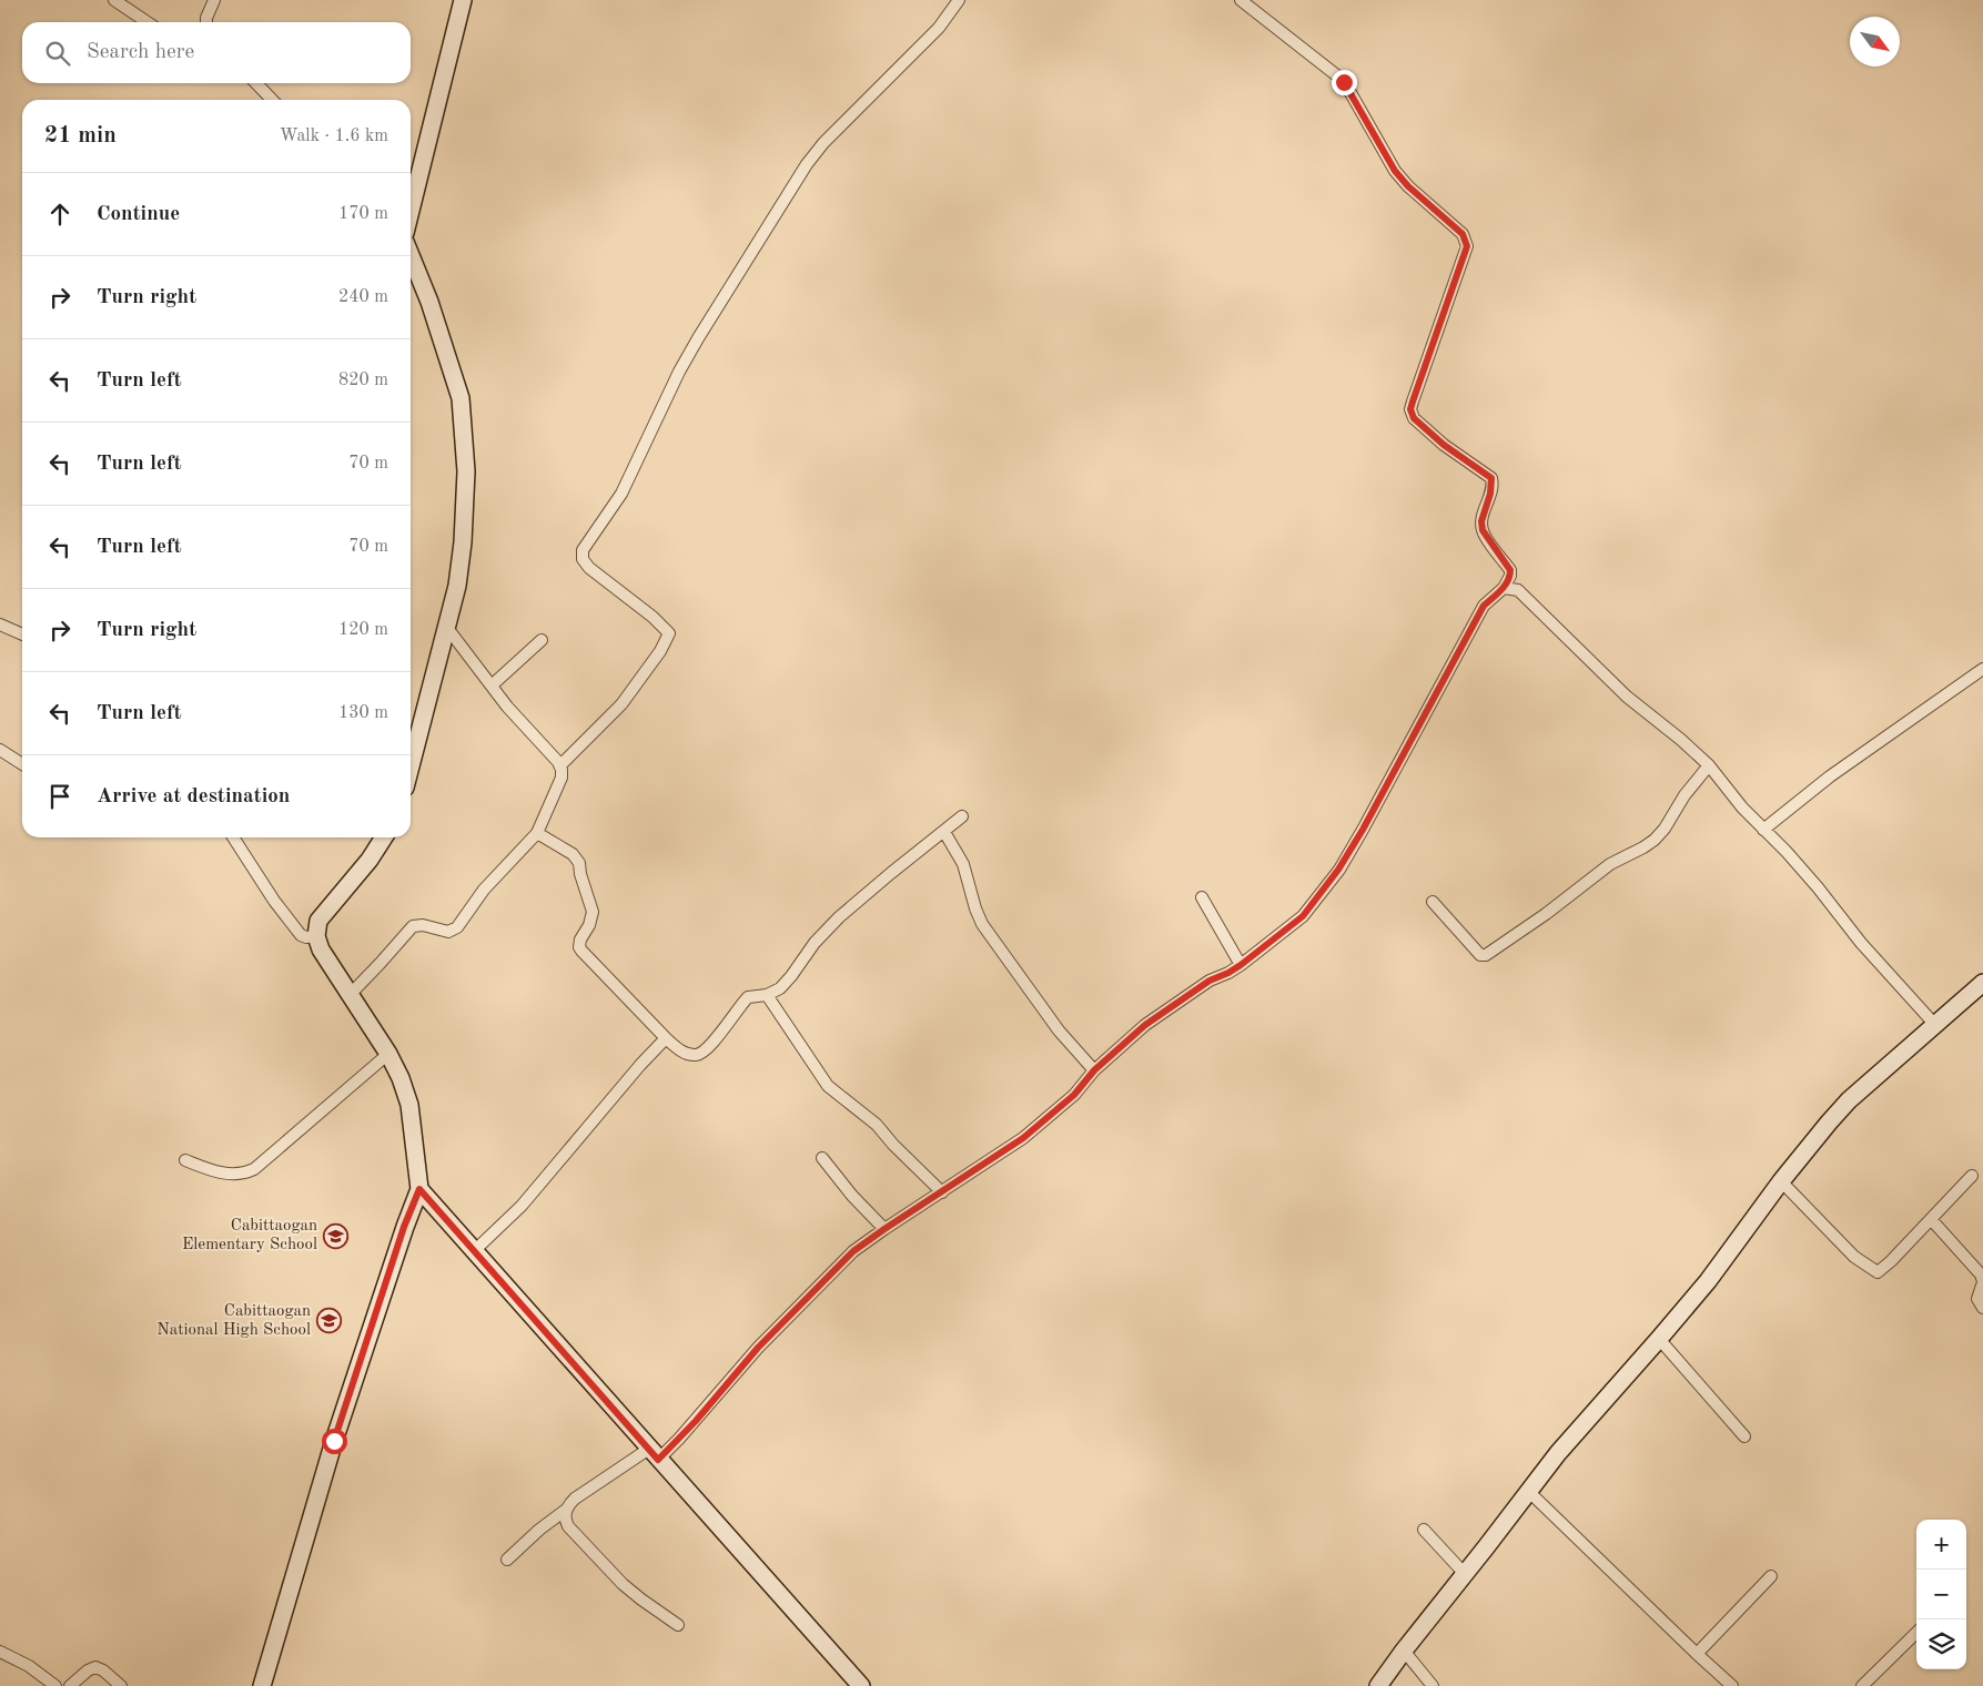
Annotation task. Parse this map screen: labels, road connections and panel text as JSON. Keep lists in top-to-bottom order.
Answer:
{
  "places": {
    "school or university": ["Cabittaogan Elementary School", "Cabittaogan National High School"]
  },
  "north": "bottom right",
  "page": {
    "search": "Search here",
    "heading": ["21 min", "Walk · 1.6 km"],
    "list": [
      ["Continue", "170 m"],
      ["Turn right", "240 m"],
      ["Turn left", "820 m"],
      ["Turn left", "70 m"],
      ["Turn left", "70 m"],
      ["Turn right", "120 m"],
      ["Turn left", "130 m"],
      "Arrive at destination"
    ],
    "map_buttons": ["+", "−"]
  }
}
